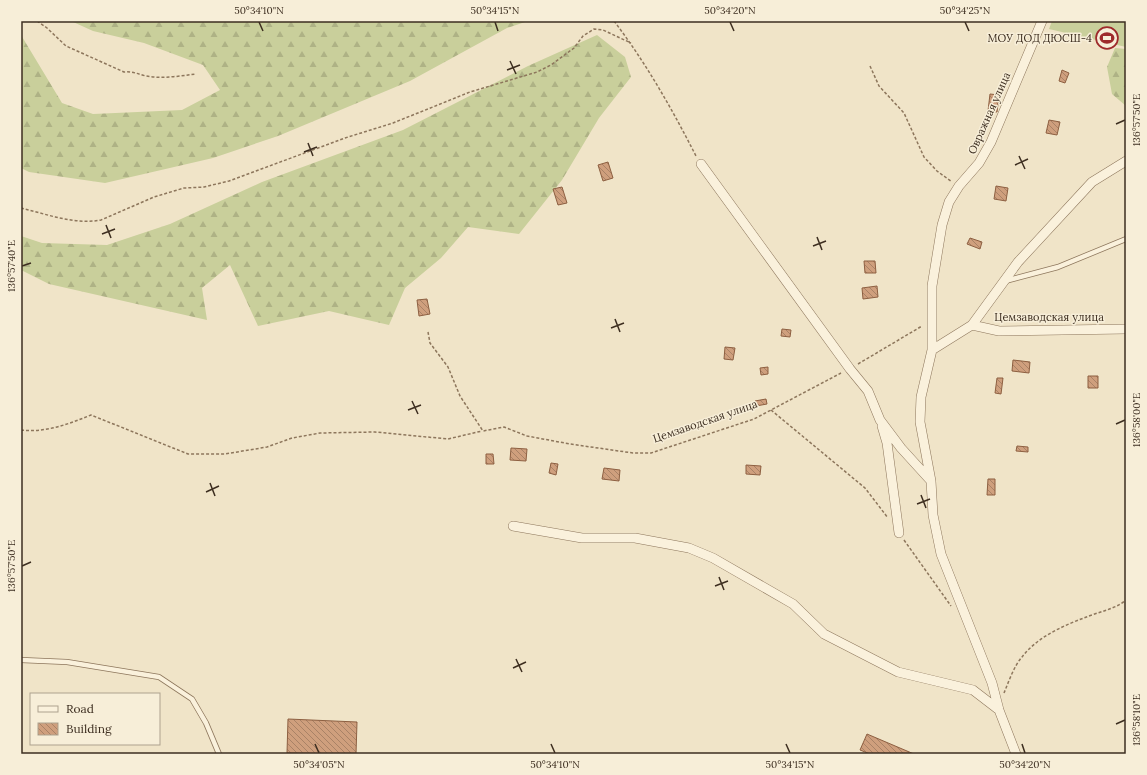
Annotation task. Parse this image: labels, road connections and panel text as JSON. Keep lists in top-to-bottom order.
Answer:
{
  "streets": {
    "street": ["Овражная улица", "Цемзаводская улица"]
  },
  "crossings": [
    ["Овражная улица", "Цемзаводская улица"]
  ],
  "places": {
    "sports": ["МОУ ДОД ДЮСШ-4"]
  },
  "legend": ["Road", "Building"],
  "coordinates": [
    "50°34'10\"N",
    "50°34'15\"N",
    "50°34'20\"N",
    "50°34'25\"N",
    "136°57'50\"E",
    "136°57'40\"E",
    "136°58'00\"E",
    "136°58'10\"E",
    "50°34'05\"N"
  ]
}
